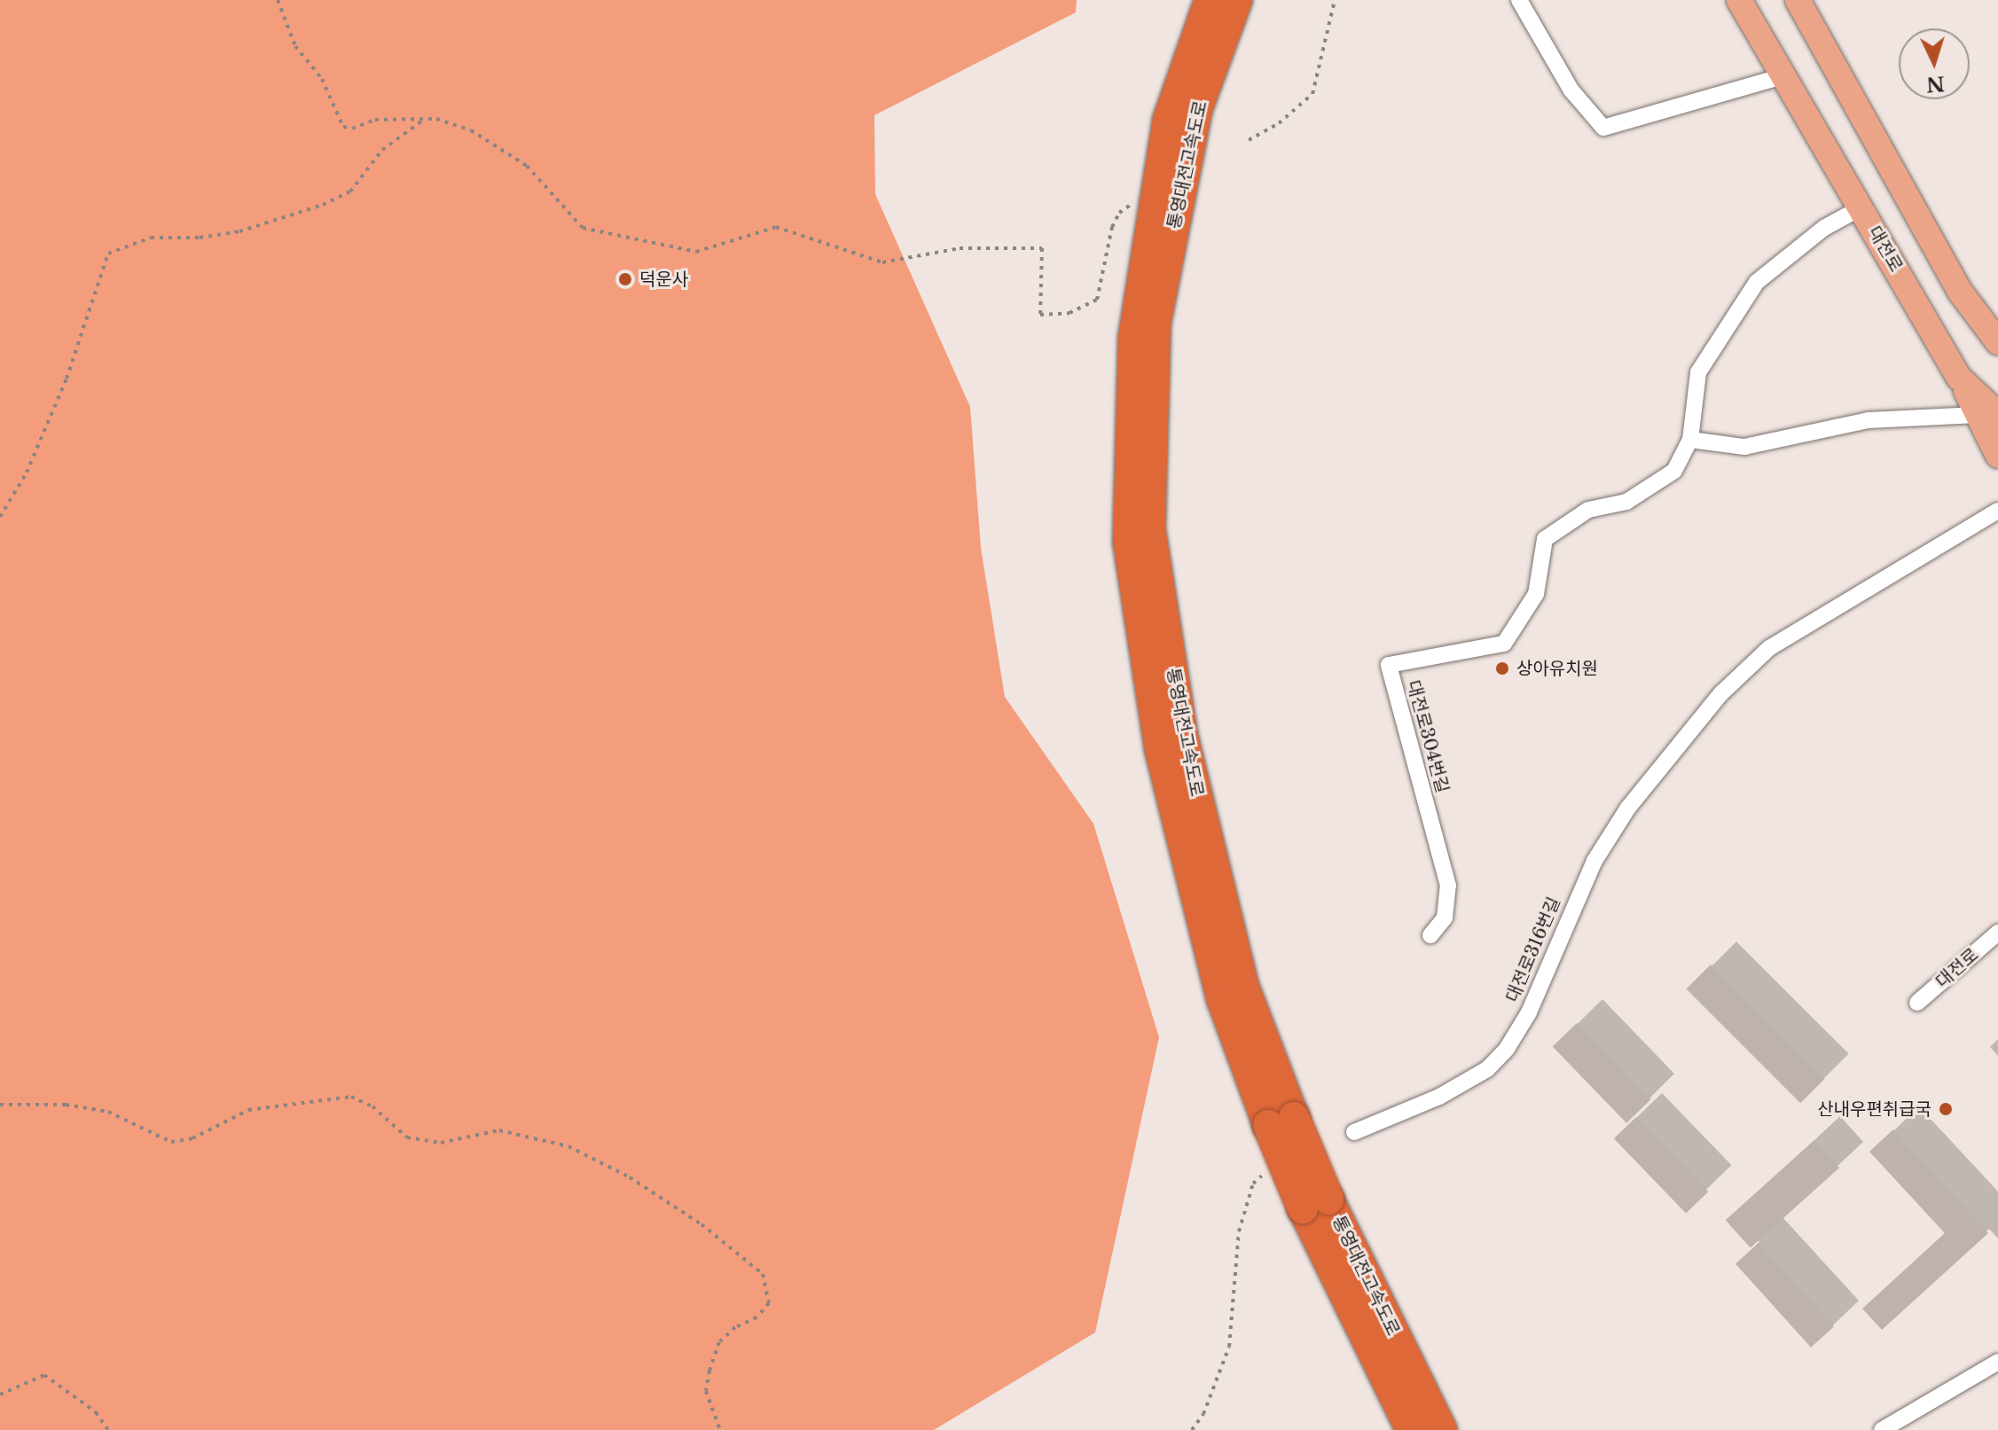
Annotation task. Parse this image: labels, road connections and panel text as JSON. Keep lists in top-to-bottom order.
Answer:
{
  "streets": {
    "highway": ["통영대전고속도로"],
    "main road": ["대전로"],
    "street": ["대전로304번길", "대전로316번길"]
  },
  "crossings": [
    ["대전로", "대전로304번길"]
  ],
  "places": ["덕운사", "상아유치원", "산내우편취급국"],
  "north": "bottom"
}
